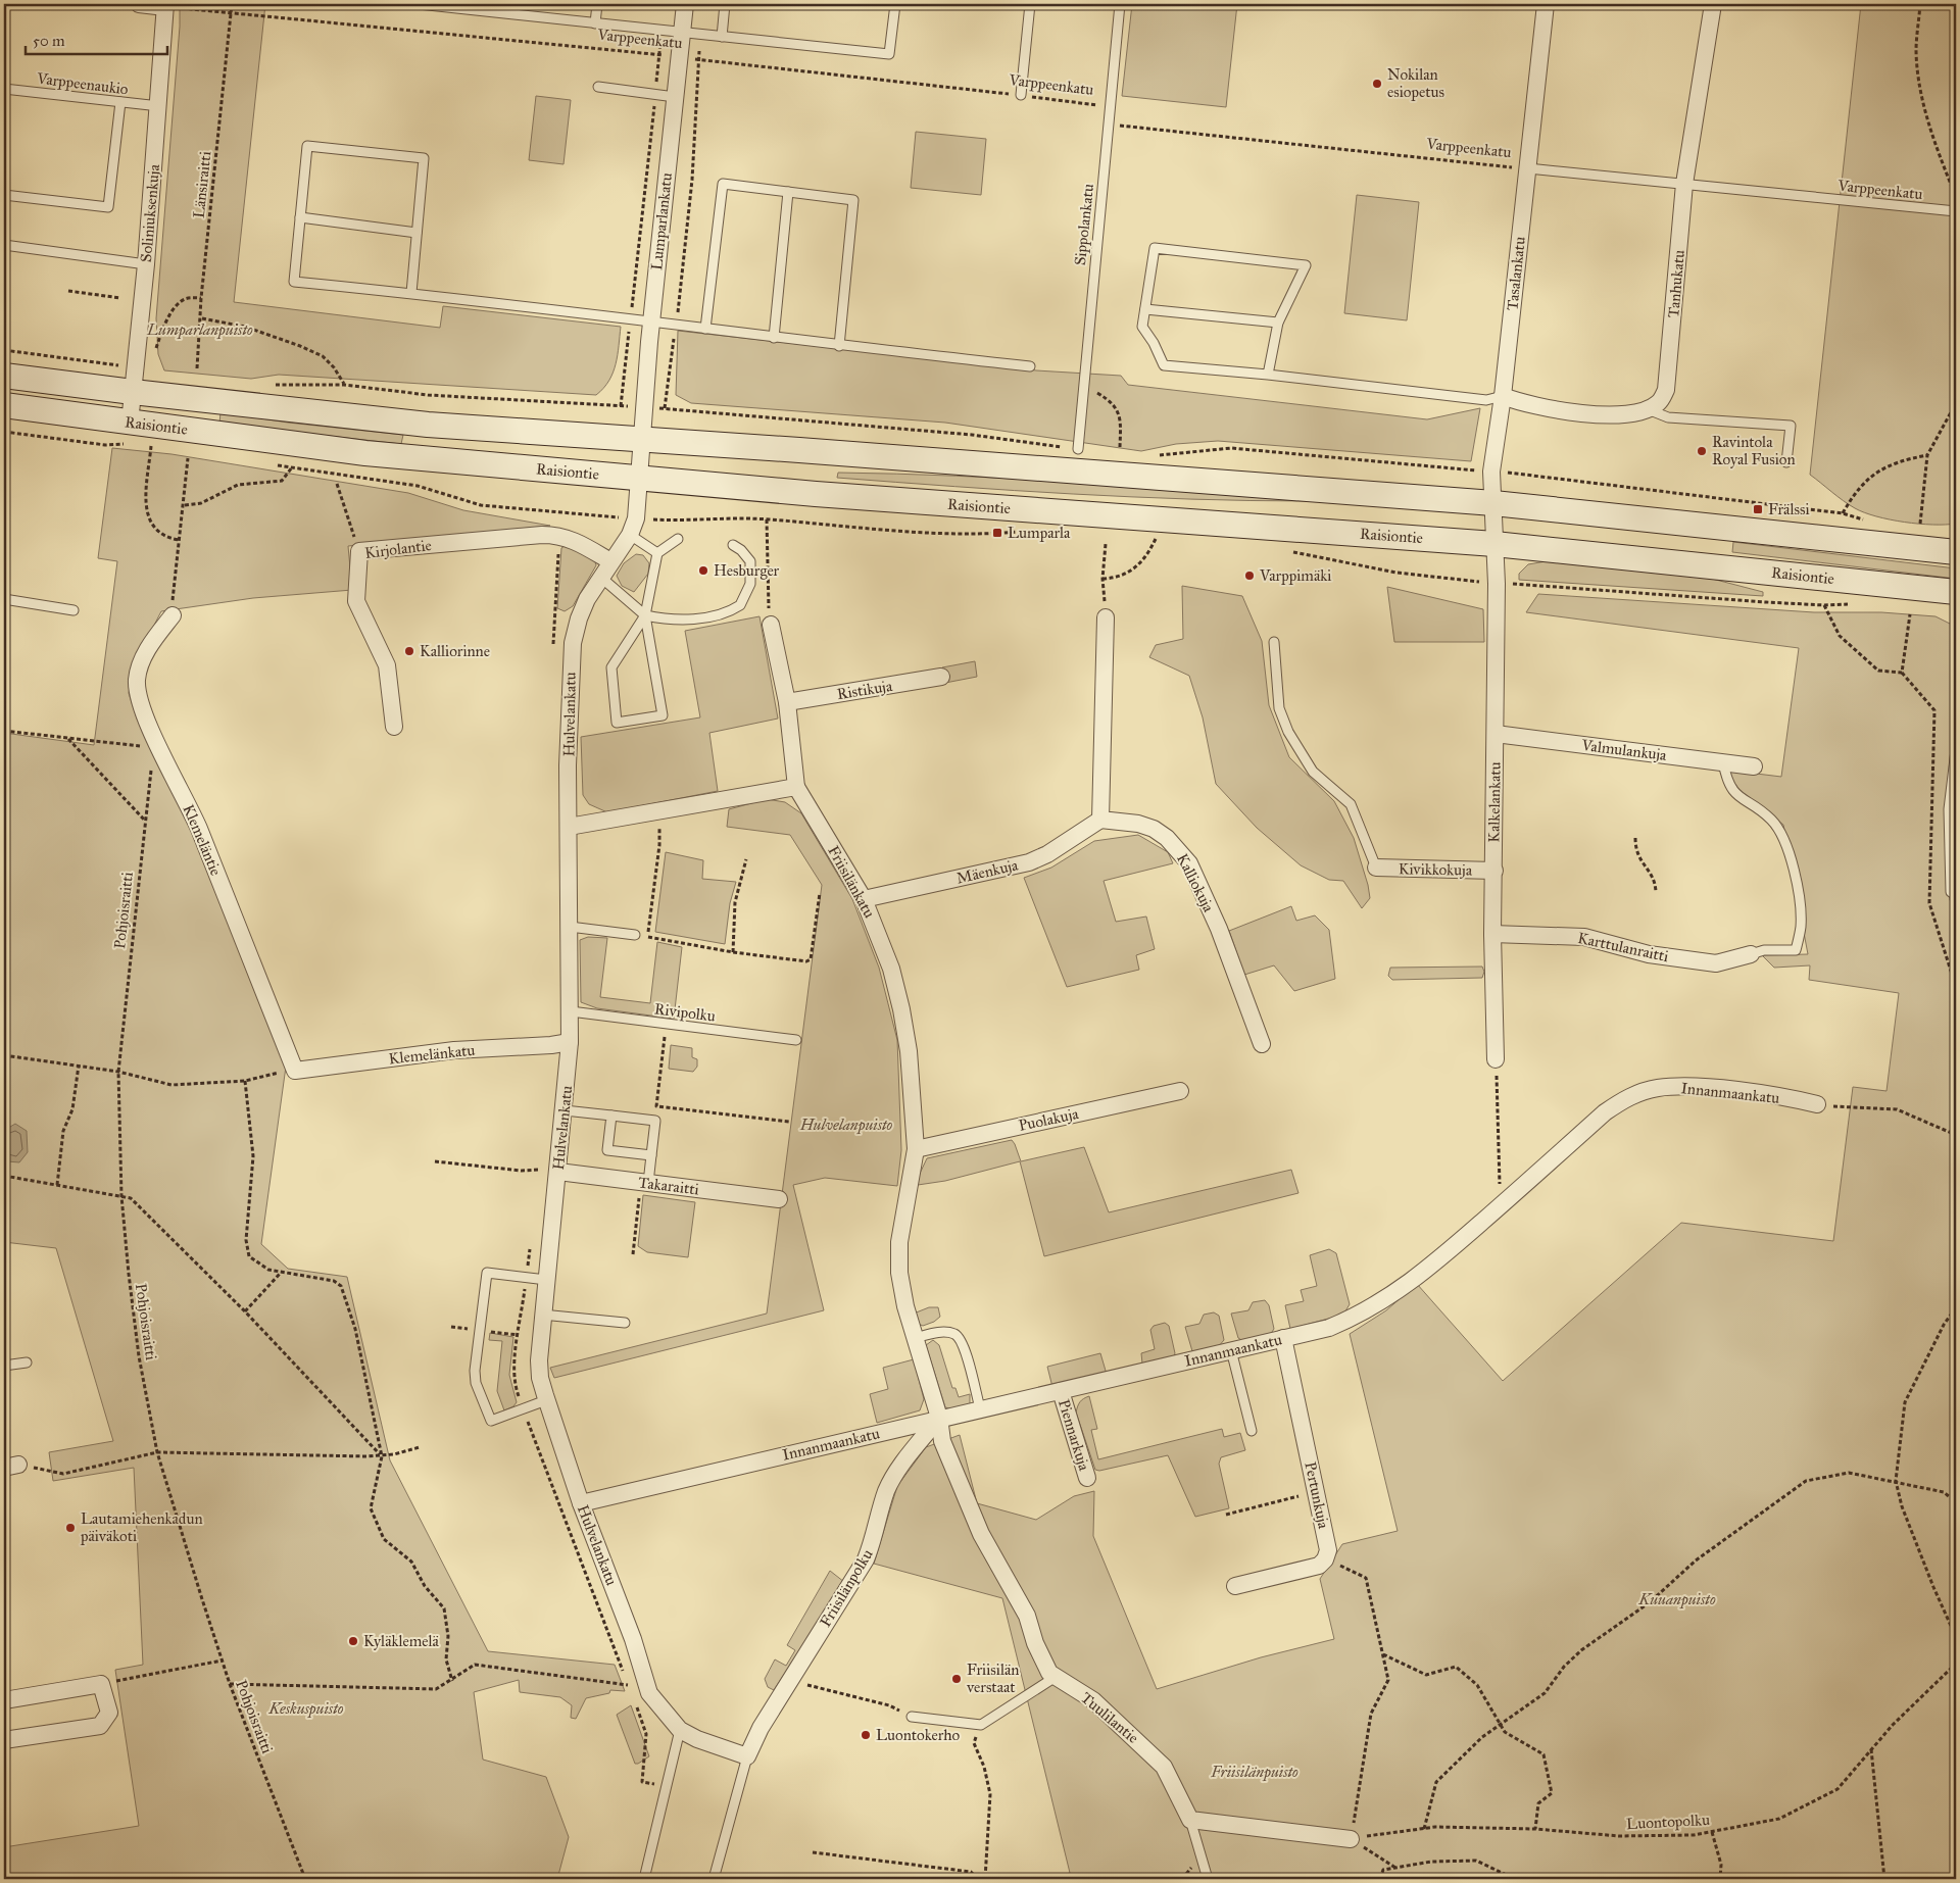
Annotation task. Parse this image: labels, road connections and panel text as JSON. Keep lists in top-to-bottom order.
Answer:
{
  "streets": {
    "main road": ["Raisiontie"],
    "street": [
      "Soliniuksenkuja",
      "Lumparlankatu",
      "Tasalankatu",
      "Tanhukatu",
      "Kirjolantie",
      "Ristikuja",
      "Hulvelankatu",
      "Valmulankuja",
      "Kalkelankatu",
      "Klemeläntie",
      "Kivikkokuja",
      "Mäenkuja",
      "Friisilänkatu",
      "Kalliokuja",
      "Karttulanraitti",
      "Klemelänkatu",
      "Innanmaankatu",
      "Puolakuja",
      "Takaraitti",
      "Piennarkuja",
      "Pertunkuja",
      "Friisilänpolku",
      "Tuulilantie"
    ],
    "lane": [
      "Varppeenkatu",
      "Varppeenaukio",
      "Sippolankatu",
      "Rivipolku"
    ],
    "path": ["Länsiraitti", "Pohjoisraitti", "Luontopolku"]
  },
  "crossings": [
    ["Varppeenkatu", "Länsiraitti"],
    ["Varppeenkatu", "Soliniuksenkuja"],
    ["Varppeenkatu", "Lumparlankatu"],
    ["Varppeenkatu", "Sippolankatu"],
    ["Varppeenkatu", "Tasalankatu"],
    ["Varppeenkatu", "Tanhukatu"],
    ["Varppeenaukio", "Soliniuksenkuja"],
    ["Soliniuksenkuja", "Raisiontie"],
    ["Lumparlankatu", "Raisiontie"],
    ["Lumparlankatu", "Hulvelankatu"],
    ["Tasalankatu", "Raisiontie"],
    ["Tasalankatu", "Kalkelankatu"],
    ["Raisiontie", "Hulvelankatu"],
    ["Raisiontie", "Kalkelankatu"],
    ["Kirjolantie", "Hulvelankatu"],
    ["Hulvelankatu", "Rivipolku"],
    ["Hulvelankatu", "Klemelänkatu"],
    ["Hulvelankatu", "Innanmaankatu"],
    ["Hulvelankatu", "Takaraitti"],
    ["Hulvelankatu", "Friisilänpolku"],
    ["Valmulankuja", "Kalkelankatu"],
    ["Kalkelankatu", "Kivikkokuja"],
    ["Kalkelankatu", "Karttulanraitti"],
    ["Klemeläntie", "Pohjoisraitti"],
    ["Klemeläntie", "Klemelänkatu"],
    ["Mäenkuja", "Friisilänkatu"],
    ["Mäenkuja", "Kalliokuja"],
    ["Friisilänkatu", "Puolakuja"],
    ["Friisilänkatu", "Tuulilantie"],
    ["Innanmaankatu", "Piennarkuja"],
    ["Innanmaankatu", "Pertunkuja"],
    ["Innanmaankatu", "Friisilänpolku"],
    ["Innanmaankatu", "Tuulilantie"],
    ["Friisilänpolku", "Tuulilantie"]
  ],
  "parks": [
    "Lumparlanpuisto",
    "Hulvelanpuisto",
    "Kuuanpuisto",
    "Keskuspuisto",
    "Friisilänpuisto"
  ],
  "places": {
    "other": [
      "Nokilan esiopetus",
      "Ravintola Royal Fusion",
      "Hesburger",
      "Varppimäki",
      "Kalliorinne",
      "Lautamiehenkadun päiväkoti",
      "Kyläklemelä",
      "Friisilän verstaat",
      "Luontokerho"
    ],
    "transit": ["Frälssi", "Lumparla"]
  },
  "scale_bar": "50 m"
}
